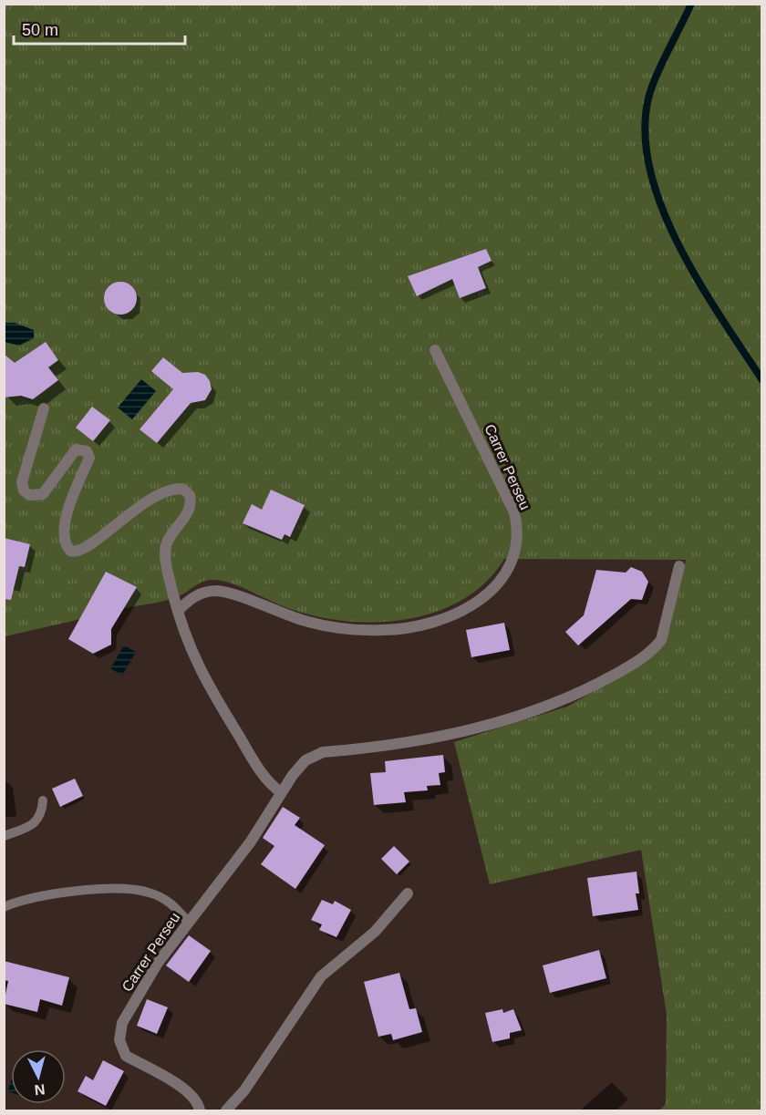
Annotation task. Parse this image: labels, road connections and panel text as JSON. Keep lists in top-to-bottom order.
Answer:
{
  "streets": {
    "street": ["Carrer Perseu"]
  },
  "scale_bar": "50 m",
  "north": "bottom"
}
